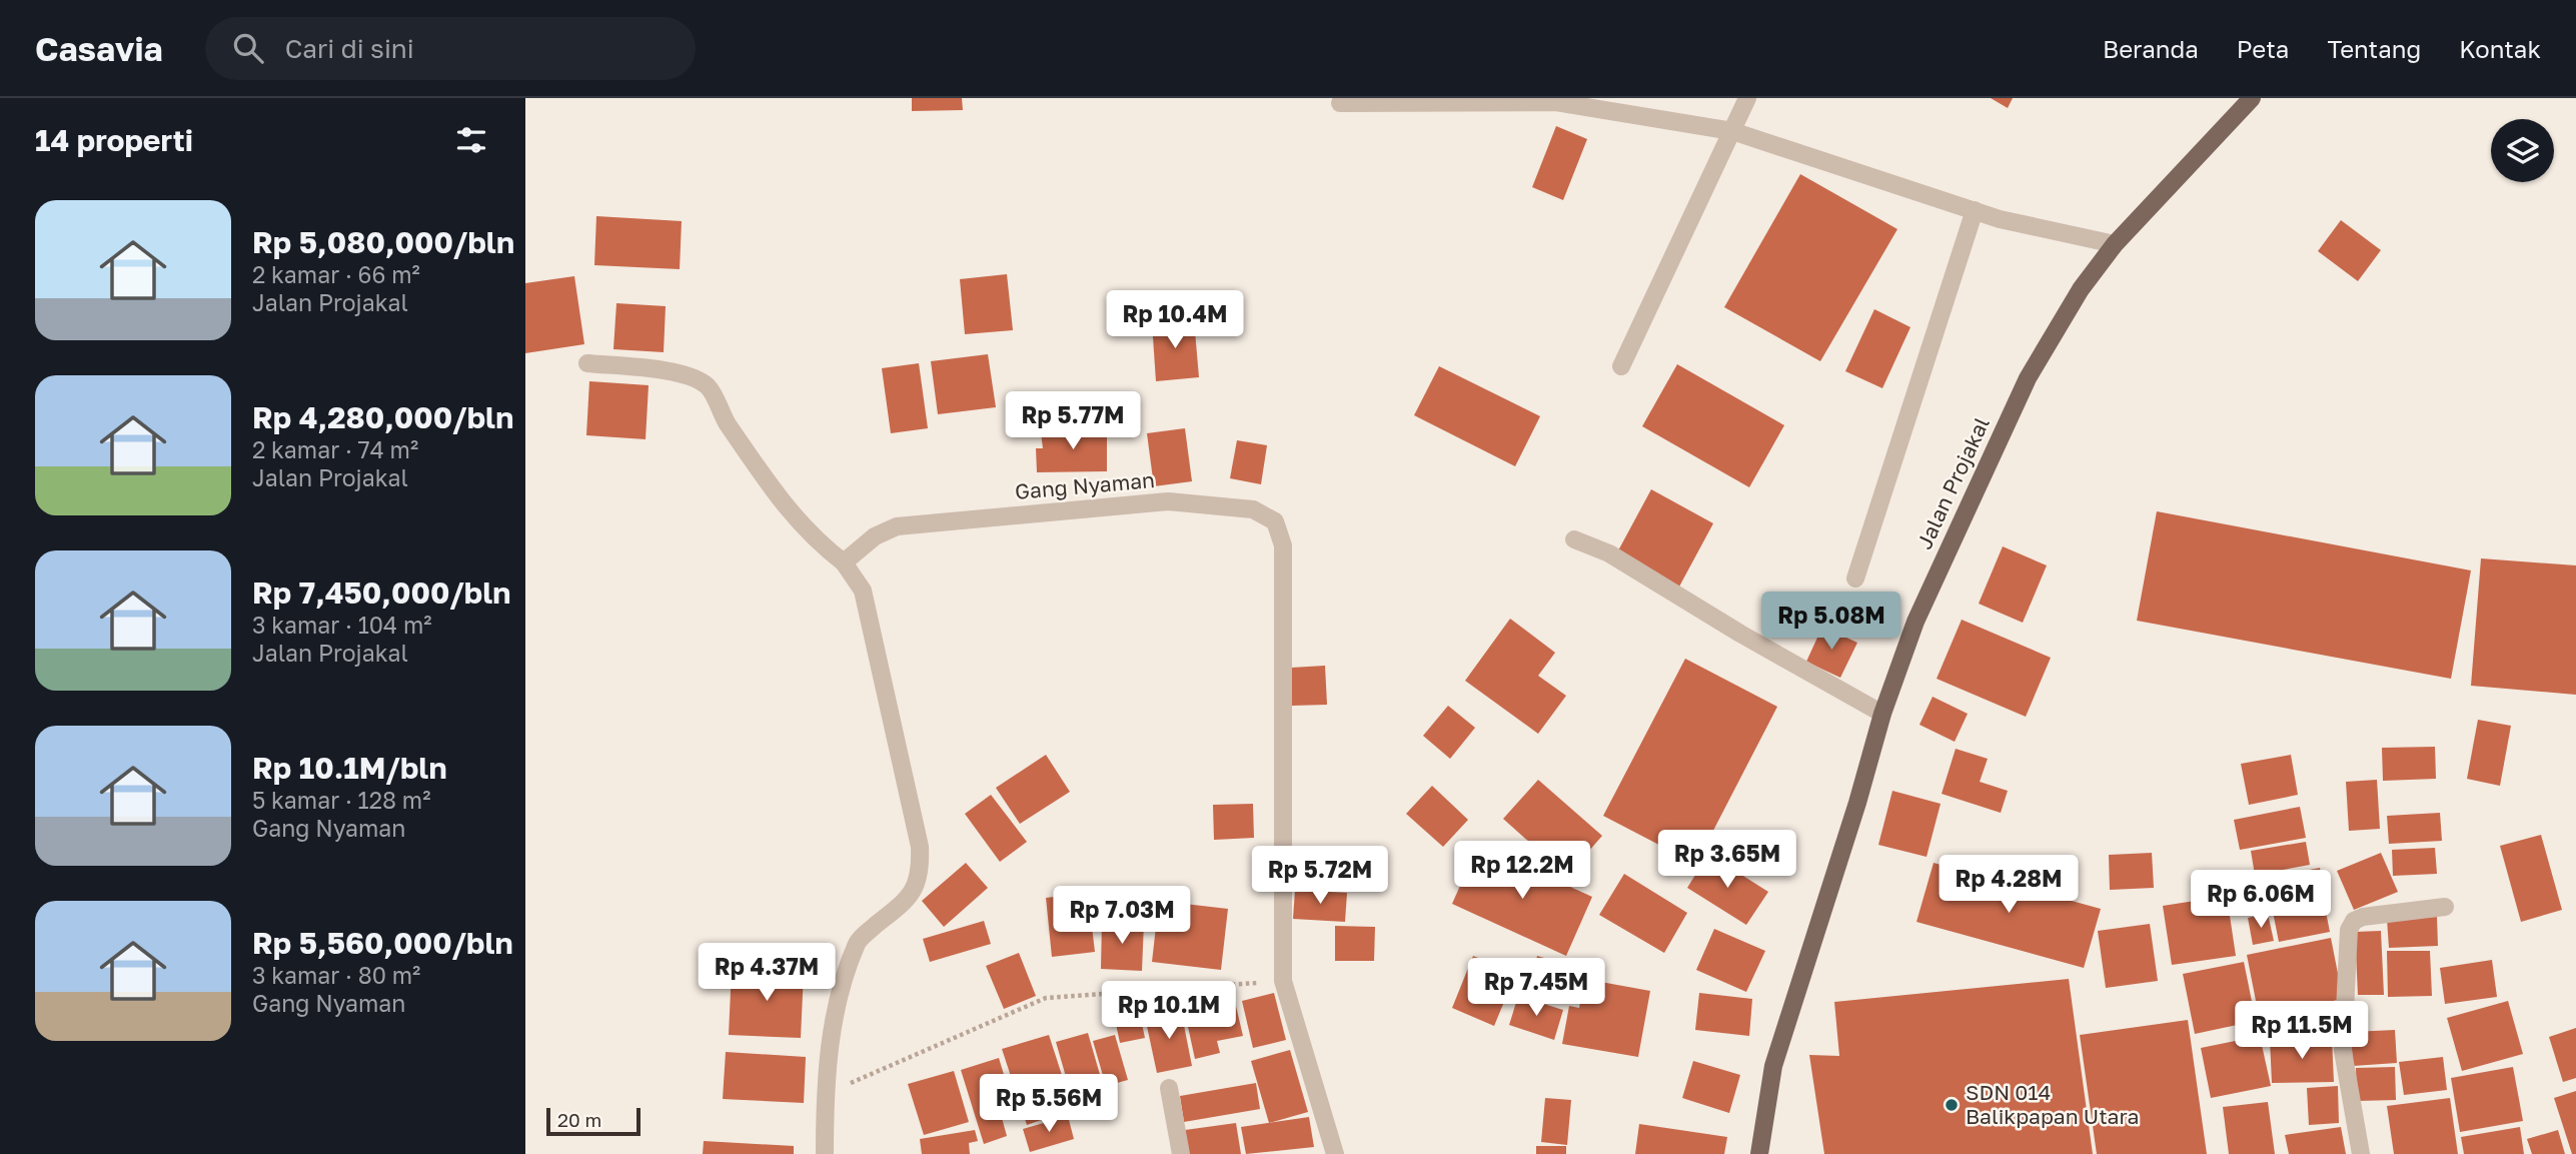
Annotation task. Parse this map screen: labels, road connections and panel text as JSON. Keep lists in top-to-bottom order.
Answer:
{
  "streets": {
    "main road": ["Jalan Projakal"],
    "street": ["Gang Nyaman"]
  },
  "places": ["SDN 014 Balikpapan Utara"],
  "scale_bar": "20 m",
  "page": {
    "header": "Casavia",
    "search": "Cari di sini",
    "nav": [
      "Beranda",
      "Peta",
      "Tentang",
      "Kontak"
    ],
    "heading": "14 properti",
    "list": [
      {
        "name": "Rp 5,080,000/bln",
        "note": "2 kamar · 66 m² · Jalan Projakal"
      },
      {
        "name": "Rp 4,280,000/bln",
        "note": "2 kamar · 74 m² · Jalan Projakal"
      },
      {
        "name": "Rp 7,450,000/bln",
        "note": "3 kamar · 104 m² · Jalan Projakal"
      },
      {
        "name": "Rp 10.1M/bln",
        "note": "5 kamar · 128 m² · Gang Nyaman"
      },
      {
        "name": "Rp 5,560,000/bln",
        "note": "3 kamar · 80 m² · Gang Nyaman"
      }
    ],
    "price": [
      "Rp 10.4M",
      "Rp 5.77M",
      "Rp 5.08M",
      "Rp 3.65M",
      "Rp 12.2M",
      "Rp 5.72M",
      "Rp 4.28M",
      "Rp 6.06M",
      "Rp 7.03M",
      "Rp 4.37M",
      "Rp 7.45M",
      "Rp 10.1M",
      "Rp 11.5M",
      "Rp 5.56M"
    ],
    "scale": "20 m"
  }
}
